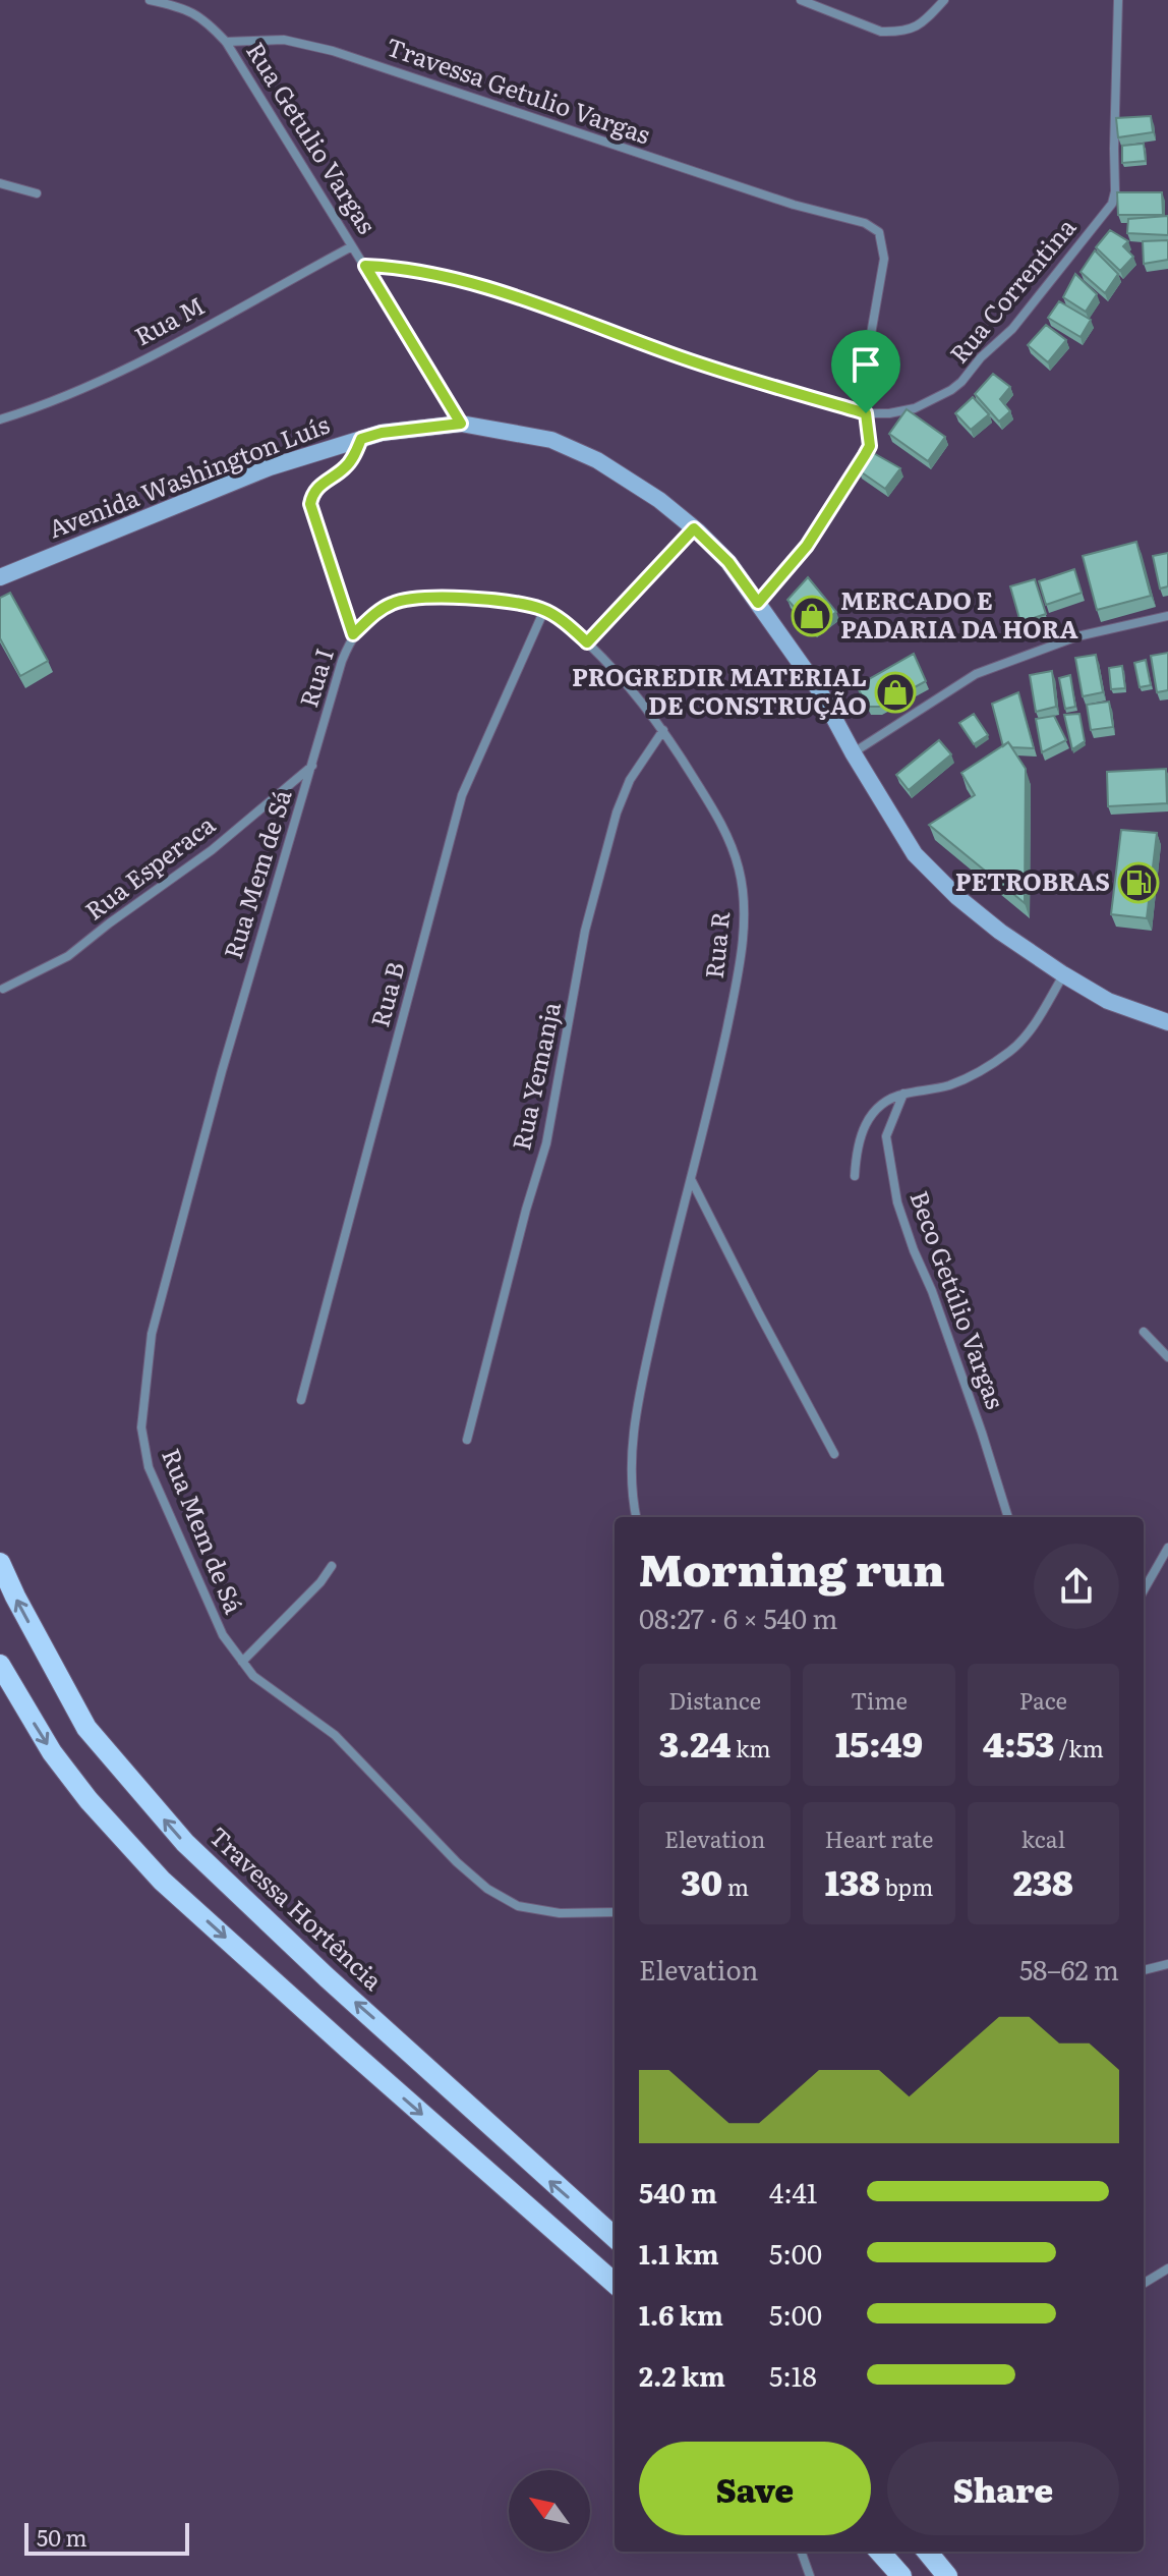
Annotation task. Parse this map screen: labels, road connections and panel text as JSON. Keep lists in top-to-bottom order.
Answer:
{
  "streets": {
    "main road": ["Avenida Washington Luís", "Travessa Hortência"],
    "street": [
      "Travessa Getulio Vargas",
      "Rua Getulio Vargas",
      "Rua Correntina",
      "Rua M",
      "Rua I",
      "Rua Esperaca",
      "Rua Mem de Sá",
      "Rua R",
      "Rua B",
      "Rua Yemanja",
      "Beco Getúlio Vargas"
    ]
  },
  "crossings": [
    ["Travessa Getulio Vargas", "Rua Getulio Vargas"],
    ["Travessa Getulio Vargas", "Rua Correntina"],
    ["Travessa Getulio Vargas", "Avenida Washington Luís"],
    ["Rua Getulio Vargas", "Rua Correntina"],
    ["Rua Getulio Vargas", "Rua M"],
    ["Rua Getulio Vargas", "Avenida Washington Luís"],
    ["Rua I", "Rua Esperaca"],
    ["Rua I", "Rua Mem de Sá"],
    ["Rua I", "Rua R"],
    ["Rua I", "Rua B"],
    ["Rua I", "Rua Yemanja"],
    ["Rua Esperaca", "Rua Mem de Sá"],
    ["Rua R", "Rua Yemanja"]
  ],
  "places": {
    "shop": ["MERCADO E PADARIA DA HORA", "PROGREDIR MATERIAL DE CONSTRUÇÃO"],
    "fuel station": ["PETROBRAS"]
  },
  "scale_bar": "50 m",
  "north": "top left",
  "page": {
    "heading": ["Morning run", "08:27 · 6 × 540 m"],
    "stats": [
      ["Distance", "3.24 km"],
      ["Time", "15:49"],
      ["Pace", "4:53 /km"],
      ["Elevation", "30 m"],
      ["Heart rate", "138 bpm"],
      ["kcal", "238"]
    ],
    "chart": ["Elevation", "58–62 m"],
    "list": [
      {
        "name": "540 m",
        "note": "4:41"
      },
      {
        "name": "1.1 km",
        "note": "5:00"
      },
      {
        "name": "1.6 km",
        "note": "5:00"
      },
      {
        "name": "2.2 km",
        "note": "5:18"
      }
    ],
    "buttons": ["Save", "Share"],
    "scale": "50 m"
  }
}
